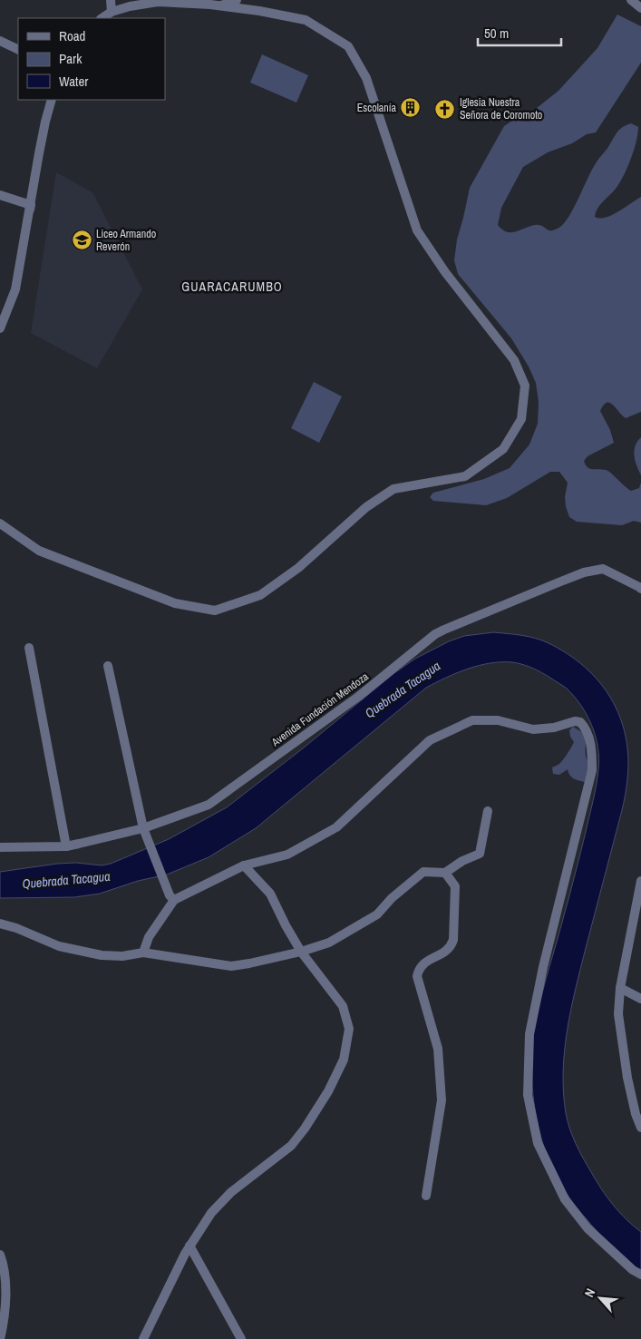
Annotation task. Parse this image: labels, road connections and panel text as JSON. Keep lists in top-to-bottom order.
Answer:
{
  "streets": {
    "street": ["Avenida Fundación Mendoza"]
  },
  "districts": ["GUARACARUMBO"],
  "water": ["Quebrada Tacagua"],
  "places": {
    "building": ["Escolanía"],
    "church": ["Iglesia Nuestra Señora de Coromoto"],
    "school or university": ["Liceo Armando Reverón"]
  },
  "legend": ["Road", "Park", "Water"],
  "scale_bar": "50 m",
  "north": "top left"
}
